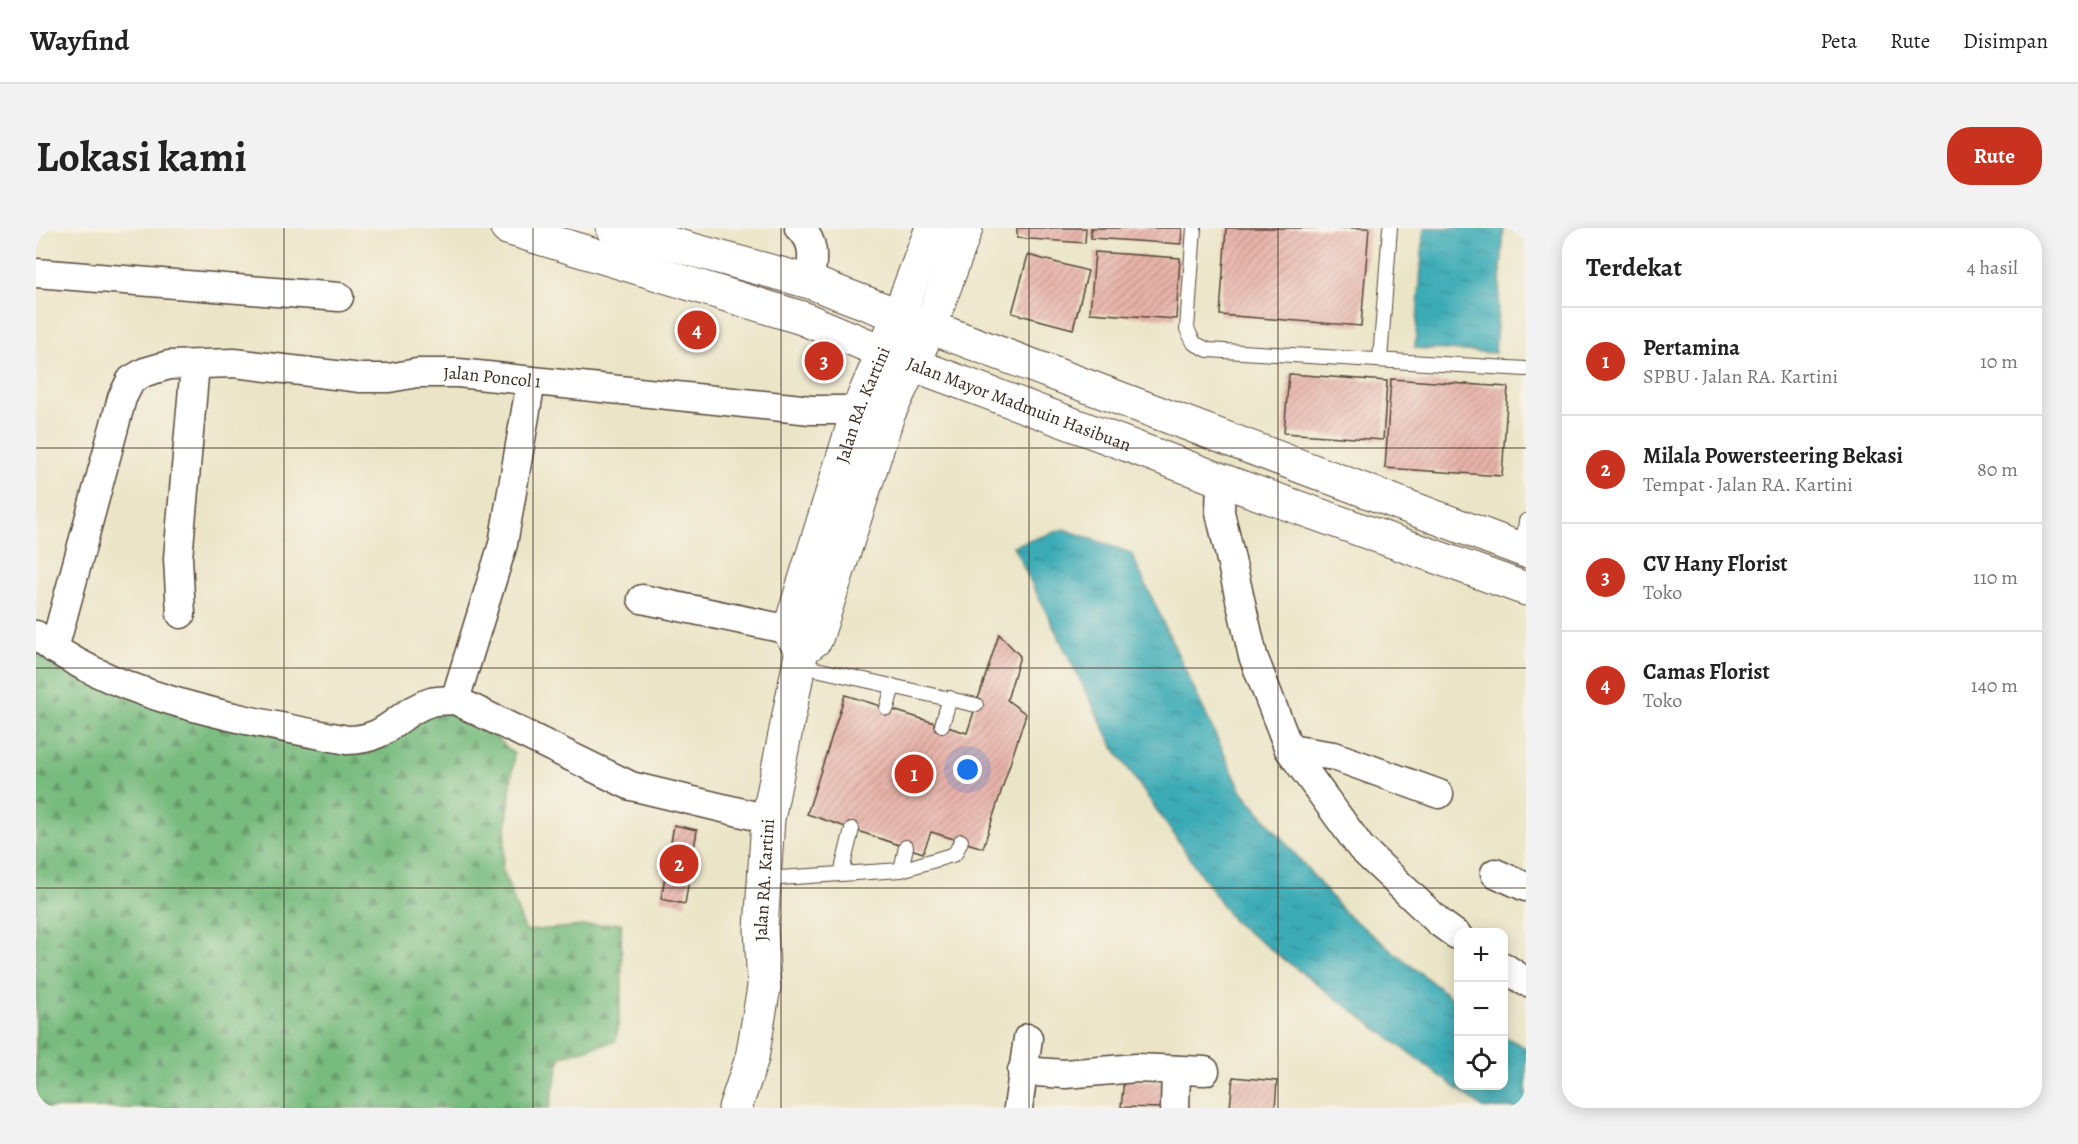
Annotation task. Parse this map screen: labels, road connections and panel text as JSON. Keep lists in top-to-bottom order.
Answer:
{
  "streets": {
    "main road": ["Jalan Mayor Madmuin Hasibuan", "Jalan RA. Kartini"],
    "street": ["Jalan Poncol 1"]
  },
  "crossings": [
    ["Jalan Poncol 1", "Jalan RA. Kartini"],
    ["Jalan Mayor Madmuin Hasibuan", "Jalan RA. Kartini"]
  ],
  "page": {
    "header": "Wayfind",
    "nav": ["Peta", "Rute", "Disimpan"],
    "buttons": "Rute",
    "title": "Lokasi kami",
    "heading": ["Terdekat", "4 hasil"],
    "list": [
      {
        "mark": "1",
        "name": "Pertamina",
        "note": "SPBU · Jalan RA. Kartini",
        "value": "10 m"
      },
      {
        "mark": "2",
        "name": "Milala Powersteering Bekasi",
        "note": "Tempat · Jalan RA. Kartini",
        "value": "80 m"
      },
      {
        "mark": "3",
        "name": "CV Hany Florist",
        "note": "Toko",
        "value": "110 m"
      },
      {
        "mark": "4",
        "name": "Camas Florist",
        "note": "Toko",
        "value": "140 m"
      }
    ],
    "pins": [
      "4",
      "3",
      "1",
      "2"
    ],
    "map_buttons": ["+", "−"]
  }
}
